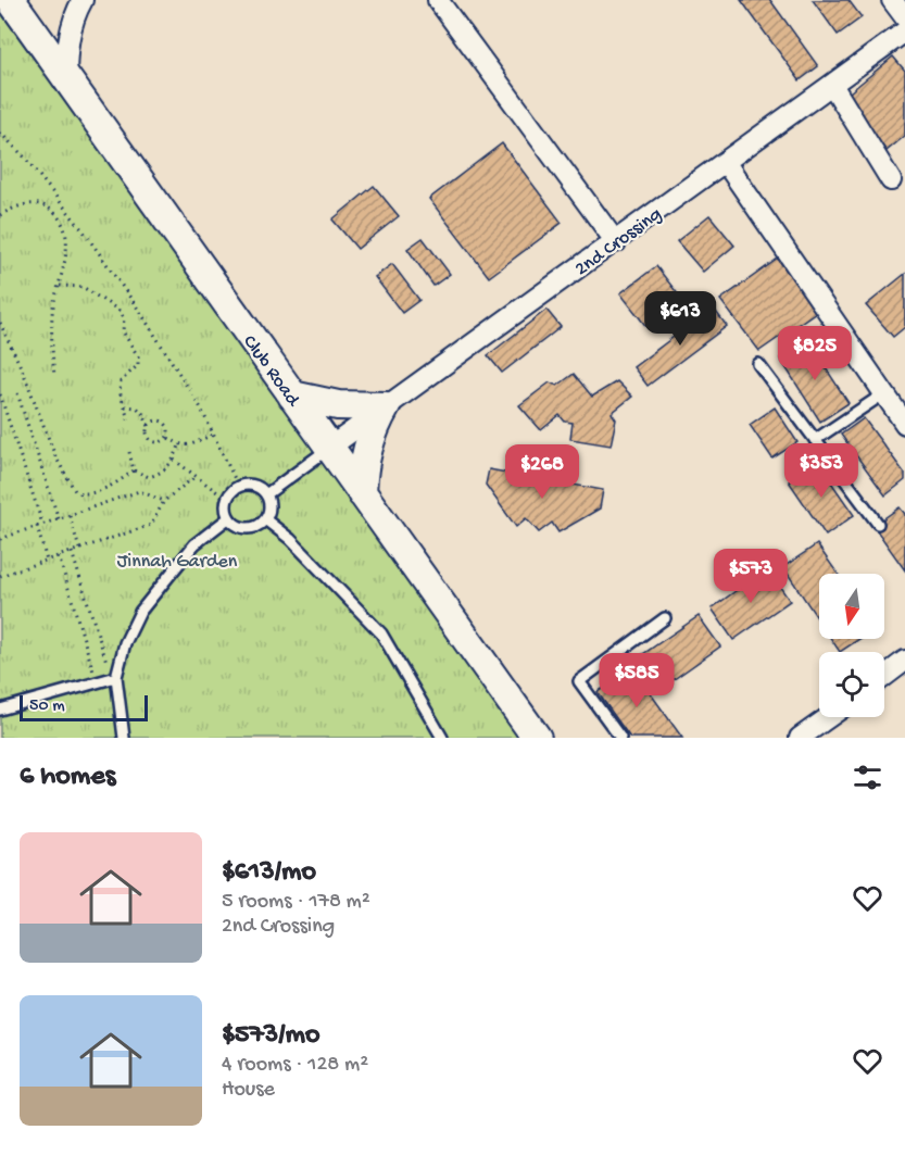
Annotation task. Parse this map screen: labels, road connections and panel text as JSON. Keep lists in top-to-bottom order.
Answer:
{
  "streets": {
    "main road": ["Club Road"],
    "street": ["2nd Crossing"]
  },
  "crossings": [
    ["2nd Crossing", "Club Road"]
  ],
  "parks": ["Jinnah Garden"],
  "scale_bar": "50 m",
  "north": "bottom",
  "page": {
    "price": [
      "$613",
      "$825",
      "$353",
      "$268",
      "$573",
      "$585"
    ],
    "scale": "50 m",
    "heading": "6 homes",
    "list": [
      {
        "name": "$613/mo",
        "note": "5 rooms · 178 m² · 2nd Crossing"
      },
      {
        "name": "$573/mo",
        "note": "4 rooms · 128 m² · House"
      }
    ]
  }
}
